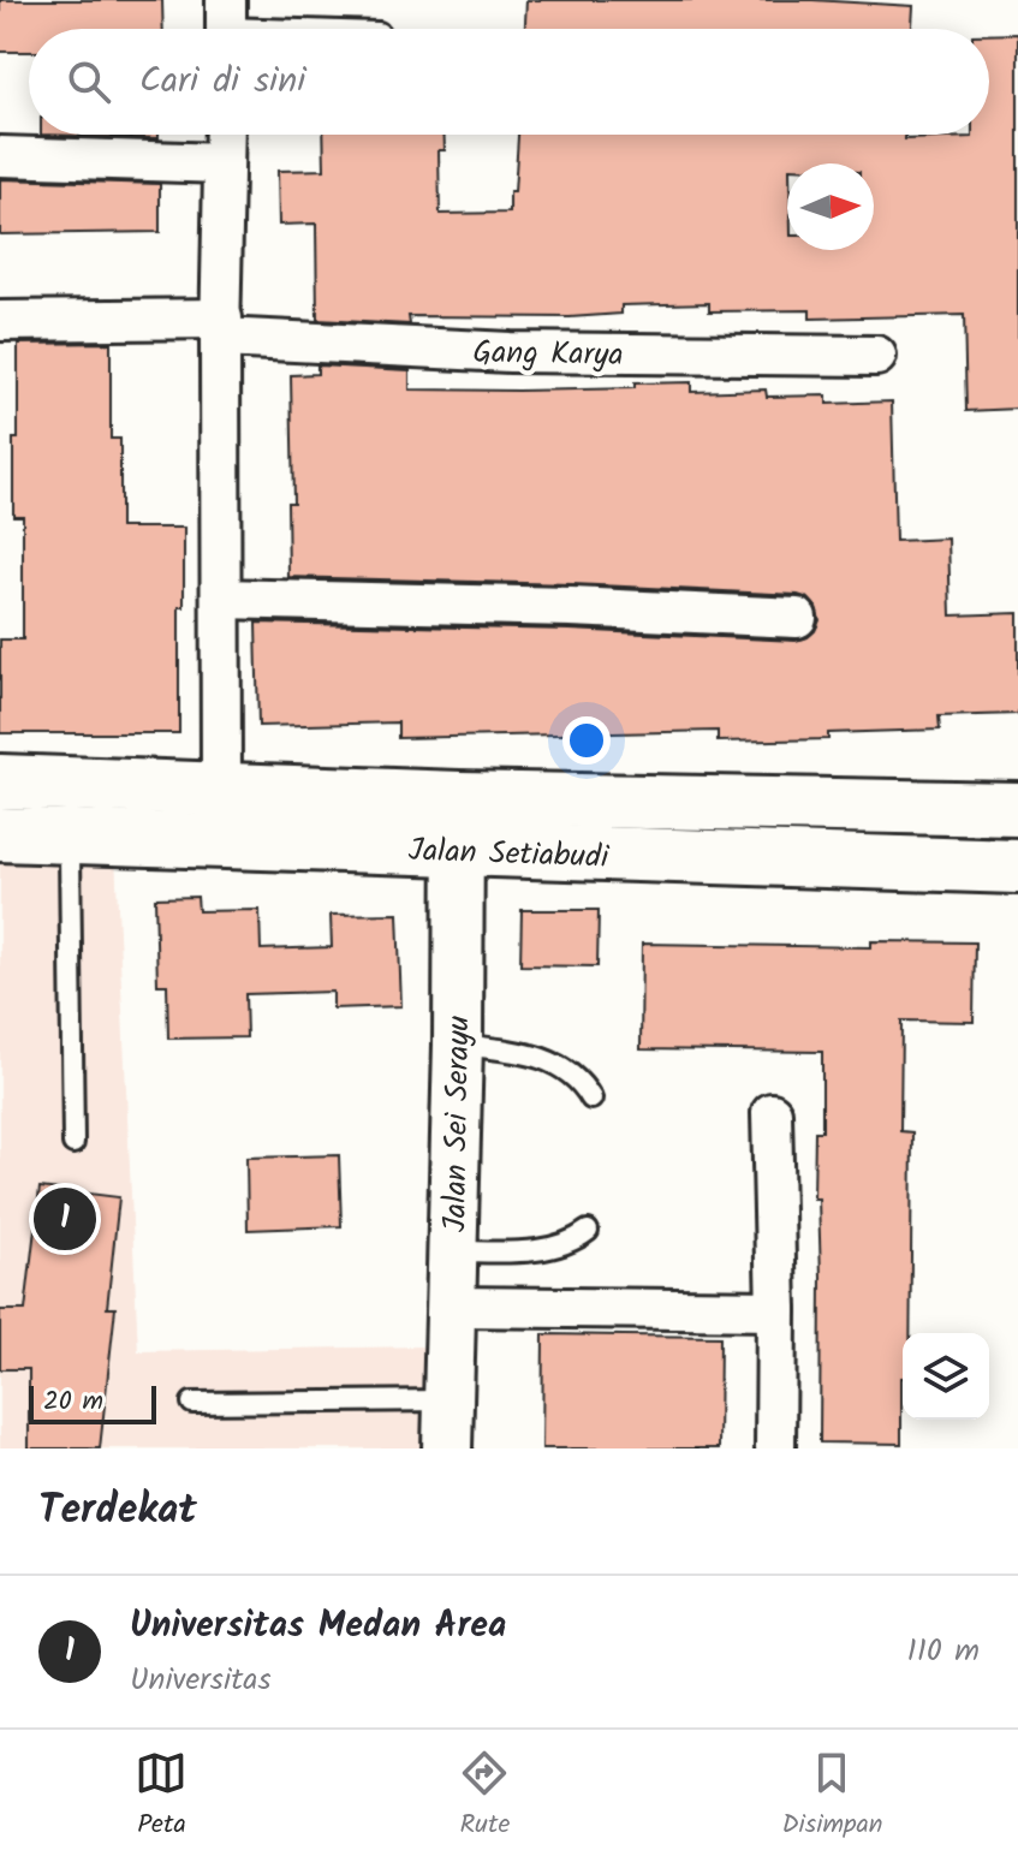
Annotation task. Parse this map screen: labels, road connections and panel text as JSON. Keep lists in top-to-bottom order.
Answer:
{
  "streets": {
    "main road": ["Jalan Setiabudi"],
    "street": ["Gang Karya", "Jalan Sei Serayu"]
  },
  "crossings": [
    ["Jalan Setiabudi", "Jalan Sei Serayu"]
  ],
  "scale_bar": "20 m",
  "north": "right",
  "page": {
    "search": "Cari di sini",
    "pins": "1",
    "scale": "20 m",
    "heading": "Terdekat",
    "list": [
      {
        "mark": "1",
        "name": "Universitas Medan Area",
        "note": "Universitas",
        "value": "110 m"
      }
    ],
    "nav": ["Peta", "Rute", "Disimpan"]
  }
}
